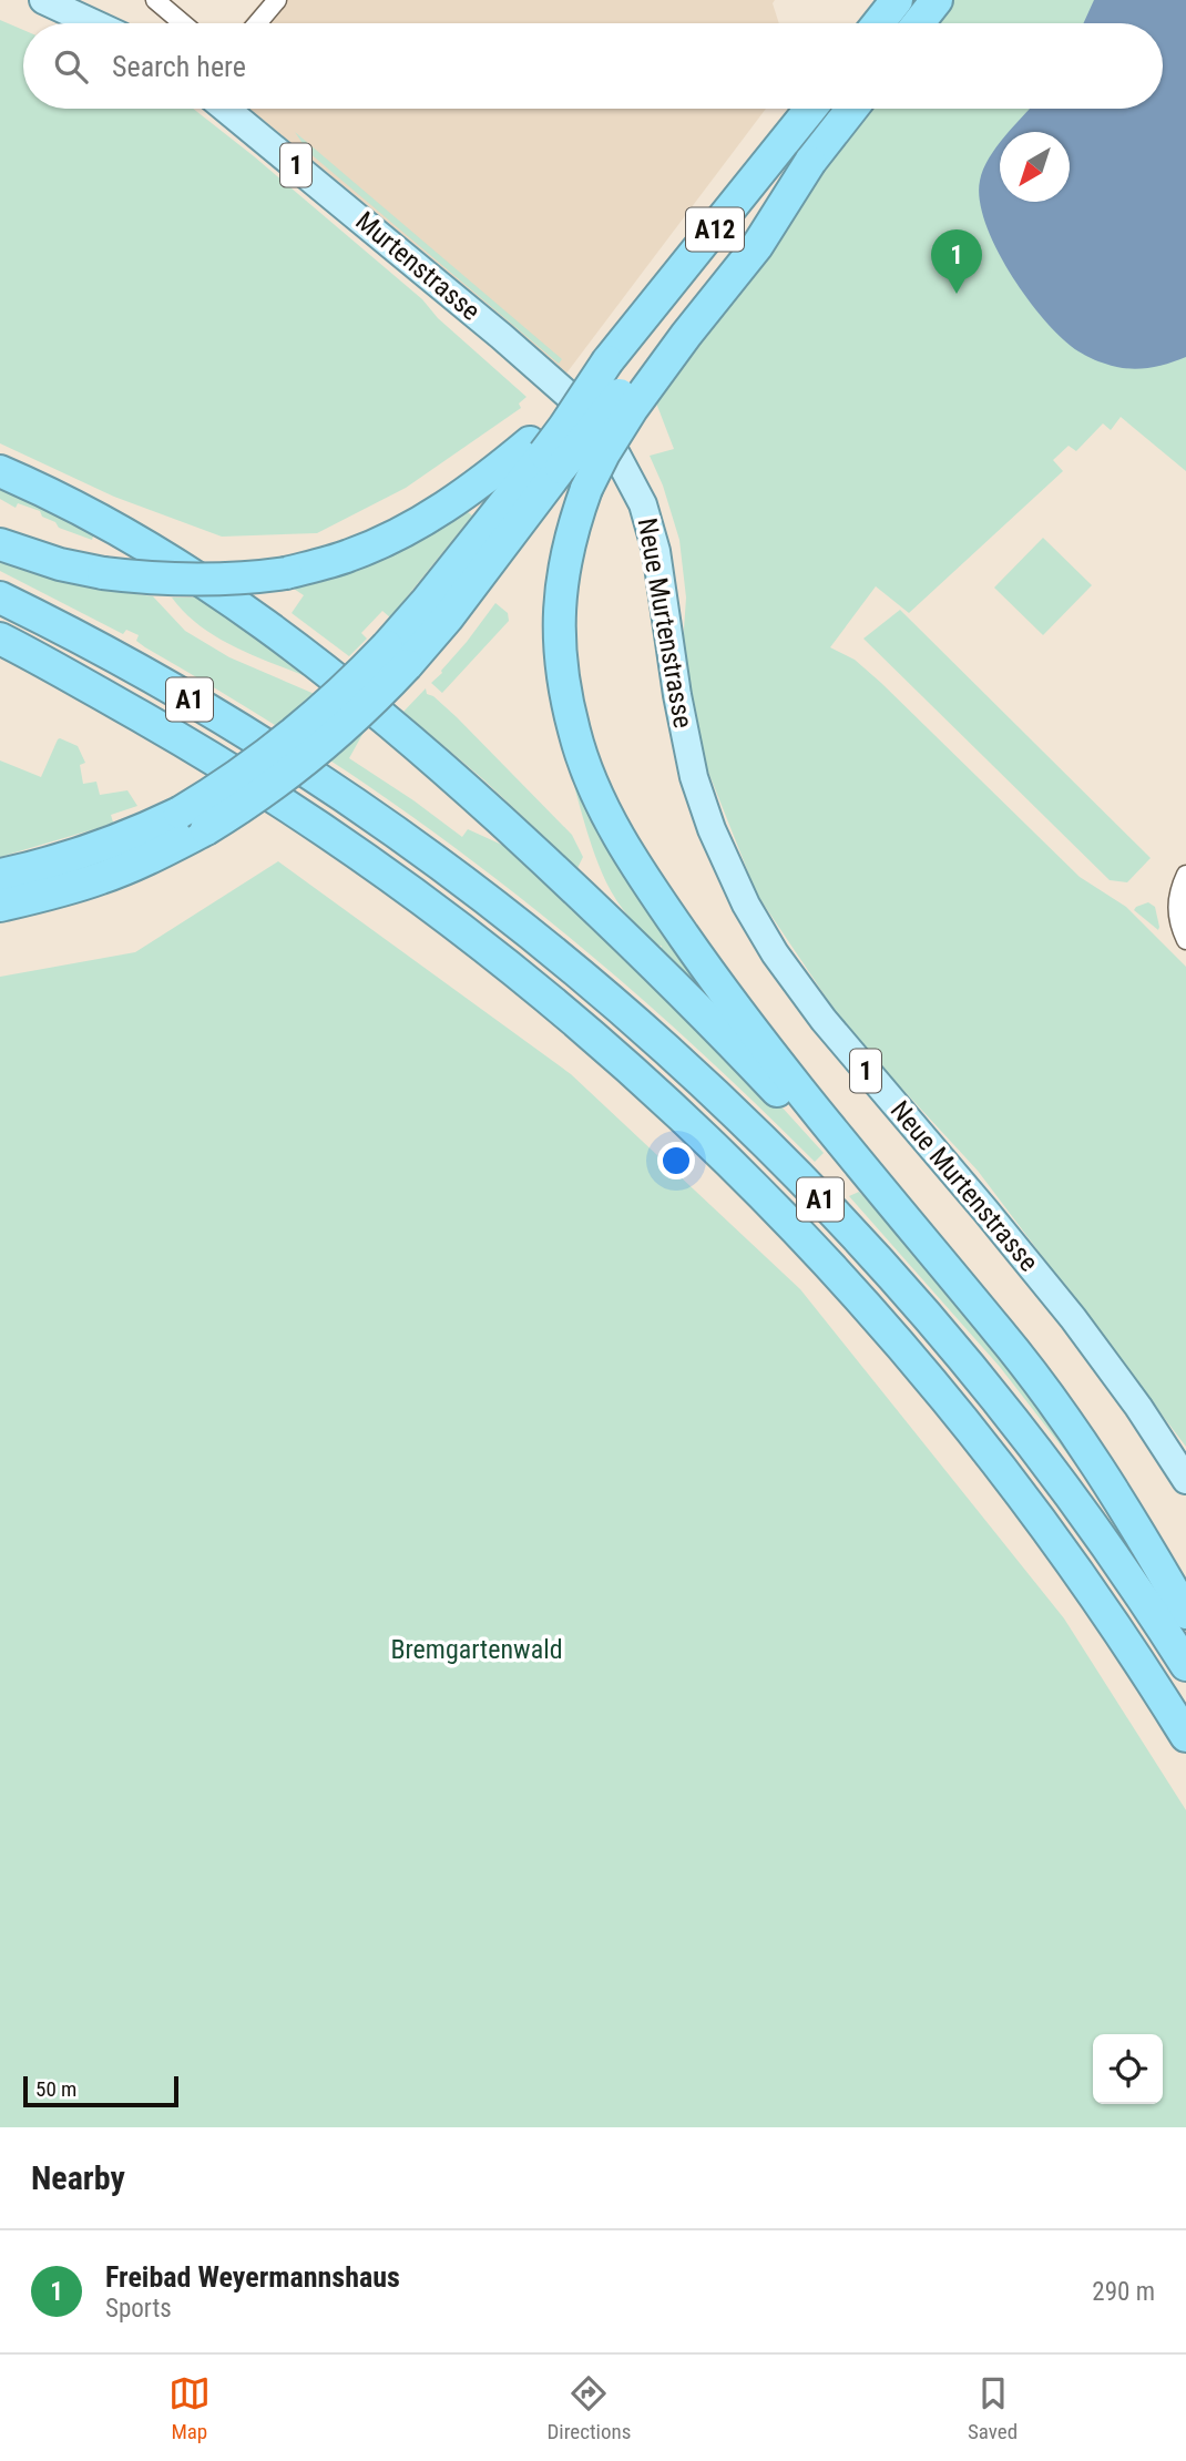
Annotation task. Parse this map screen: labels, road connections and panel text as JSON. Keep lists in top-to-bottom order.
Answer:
{
  "streets": {
    "highway": ["A12", "A1"],
    "main road": ["1", "Murtenstrasse", "Neue Murtenstrasse"]
  },
  "crossings": [
    ["Murtenstrasse", "Neue Murtenstrasse"]
  ],
  "parks": ["Bremgartenwald"],
  "scale_bar": "50 m",
  "north": "bottom left",
  "page": {
    "search": "Search here",
    "pins": "1",
    "scale": "50 m",
    "heading": "Nearby",
    "list": [
      {
        "mark": "1",
        "name": "Freibad Weyermannshaus",
        "note": "Sports",
        "value": "290 m"
      }
    ],
    "nav": ["Map", "Directions", "Saved"]
  }
}
